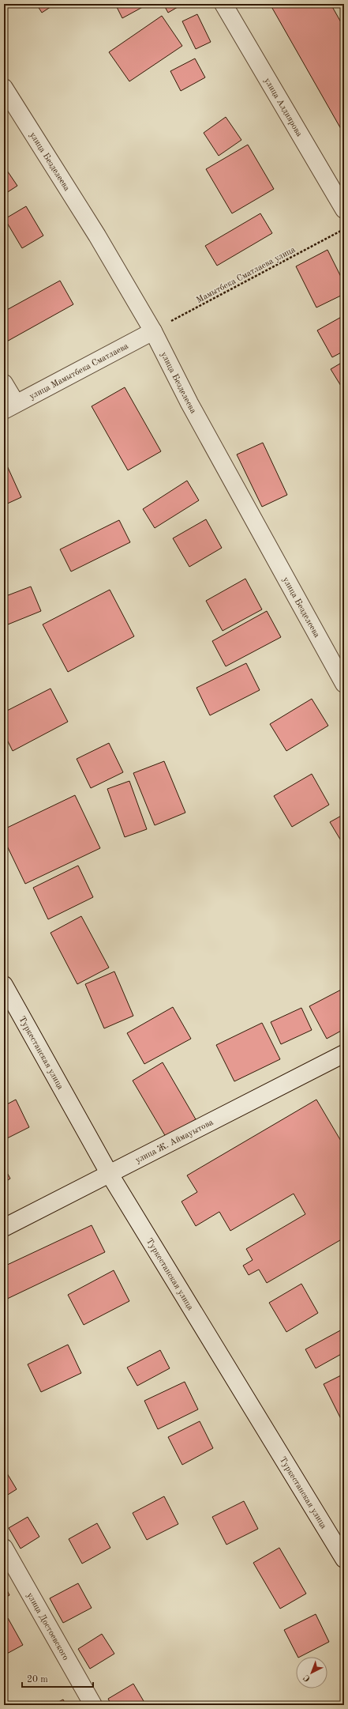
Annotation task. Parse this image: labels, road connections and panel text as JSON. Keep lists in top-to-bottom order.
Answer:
{
  "streets": {
    "street": [
      "улица Алдиярова",
      "улица Безделеева",
      "улица Мамытбека Сматлаева",
      "Туркестанская улица",
      "улица Ж. Аймауытова",
      "улица Достоевского"
    ],
    "path": ["Мамытбека Сматлаева улица"]
  },
  "crossings": [
    ["улица Безделеева", "Мамытбека Сматлаева улица"],
    ["улица Безделеева", "улица Мамытбека Сматлаева"],
    ["Мамытбека Сматлаева улица", "улица Мамытбека Сматлаева"],
    ["Туркестанская улица", "улица Ж. Аймауытова"]
  ],
  "scale_bar": "20 m",
  "north": "bottom left"
}
